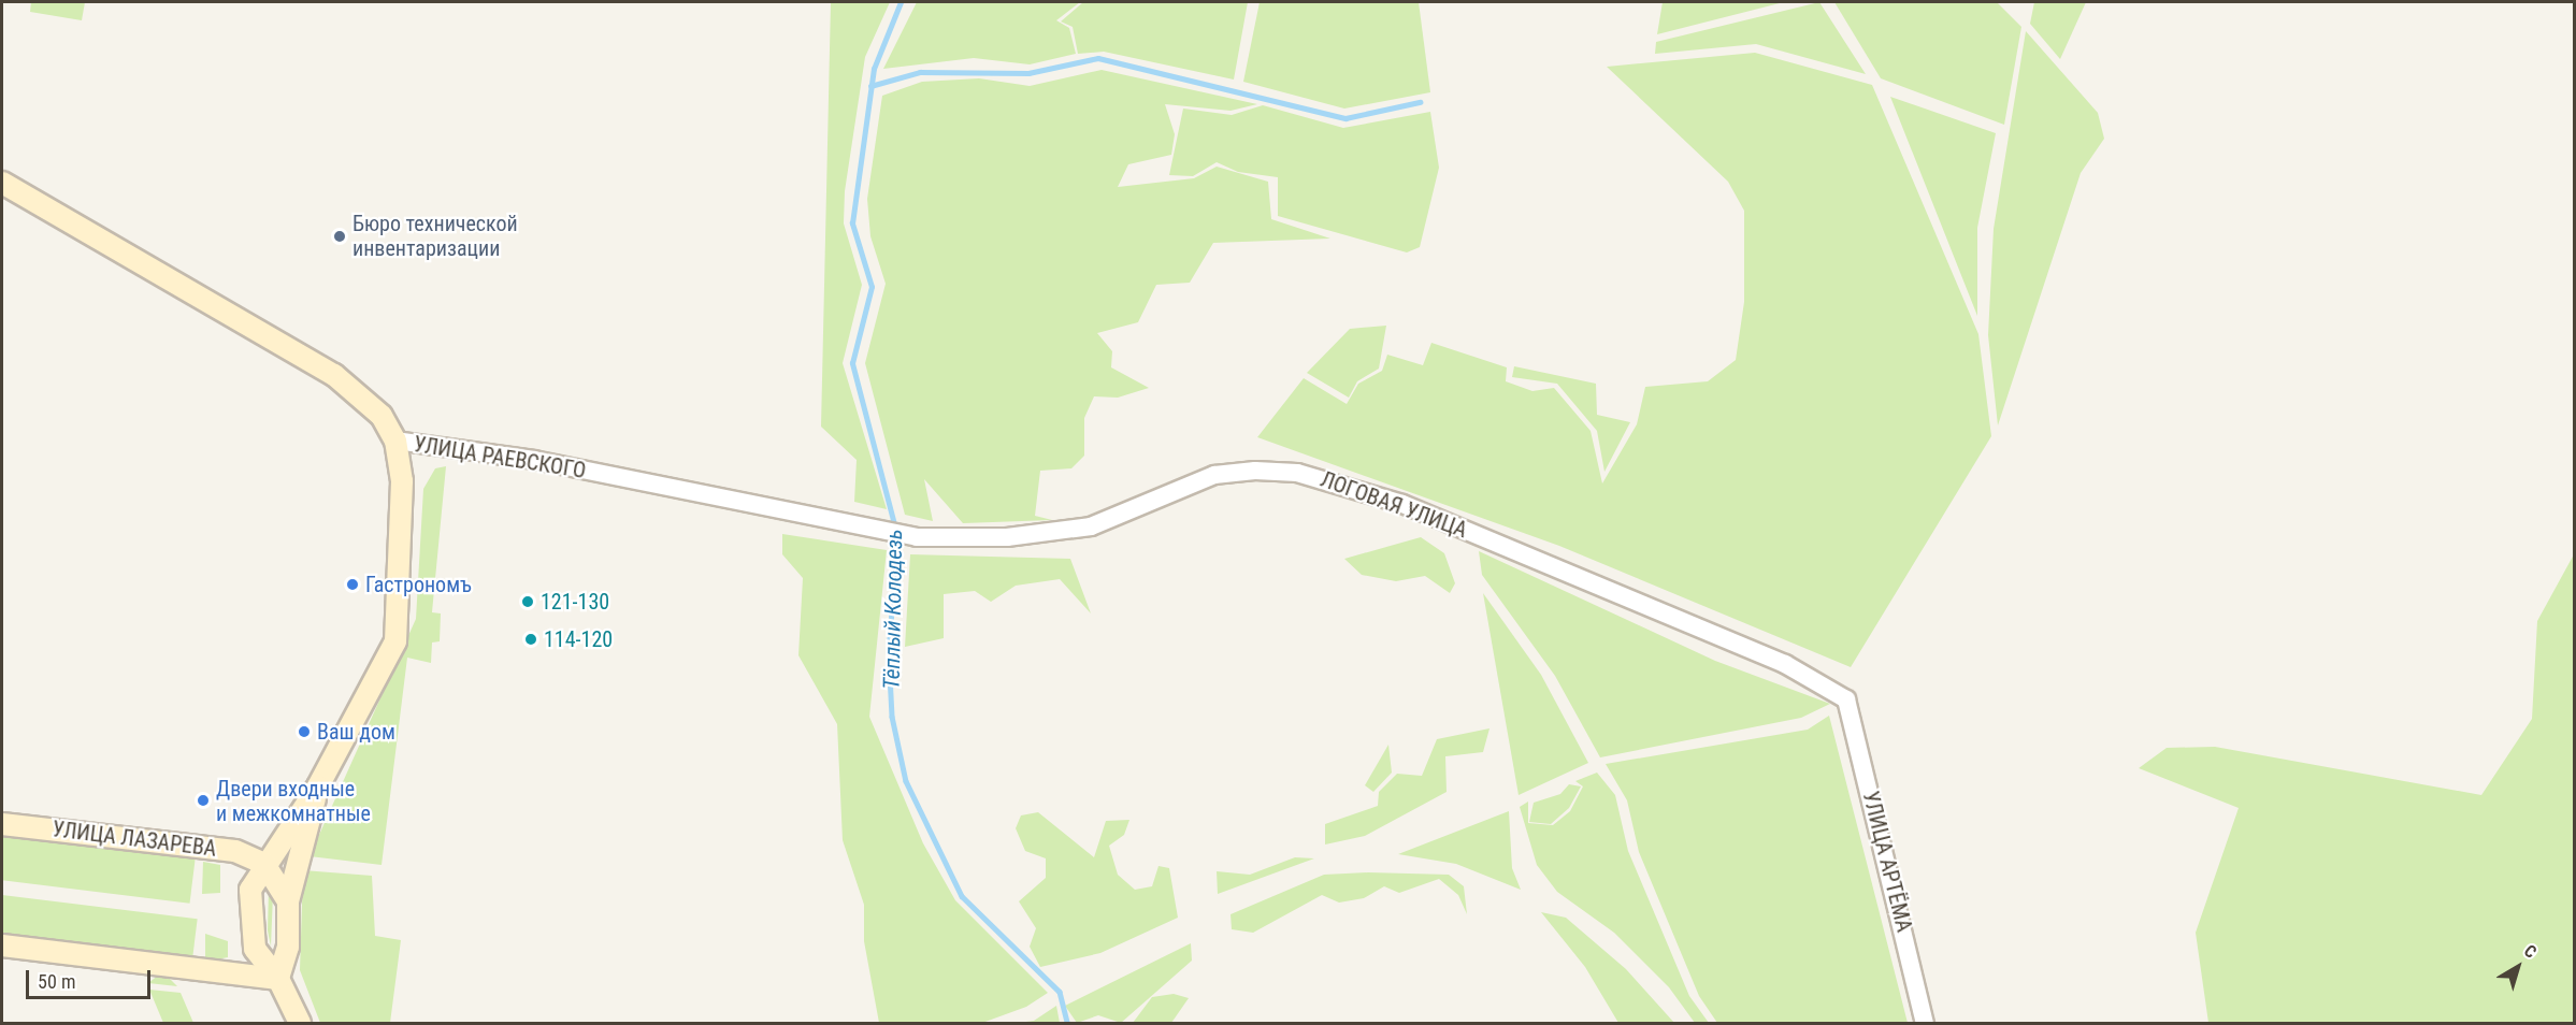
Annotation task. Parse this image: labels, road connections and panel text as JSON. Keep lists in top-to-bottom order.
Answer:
{
  "streets": {
    "main road": ["УЛИЦА РАЕВСКОГО", "УЛИЦА ЛАЗАРЕВА"],
    "street": ["ЛОГОВАЯ УЛИЦА", "УЛИЦА АРТЁМА"]
  },
  "crossings": [
    ["УЛИЦА РАЕВСКОГО", "ЛОГОВАЯ УЛИЦА"],
    ["ЛОГОВАЯ УЛИЦА", "УЛИЦА АРТЁМА"]
  ],
  "water": ["Тёплый Колодезь"],
  "places": [
    "Бюро технической инвентаризации",
    "Гастрономъ",
    "121-130",
    "114-120",
    "Ваш дом",
    "Двери входные и межкомнатные"
  ],
  "scale_bar": "50 m",
  "north": "top right"
}
